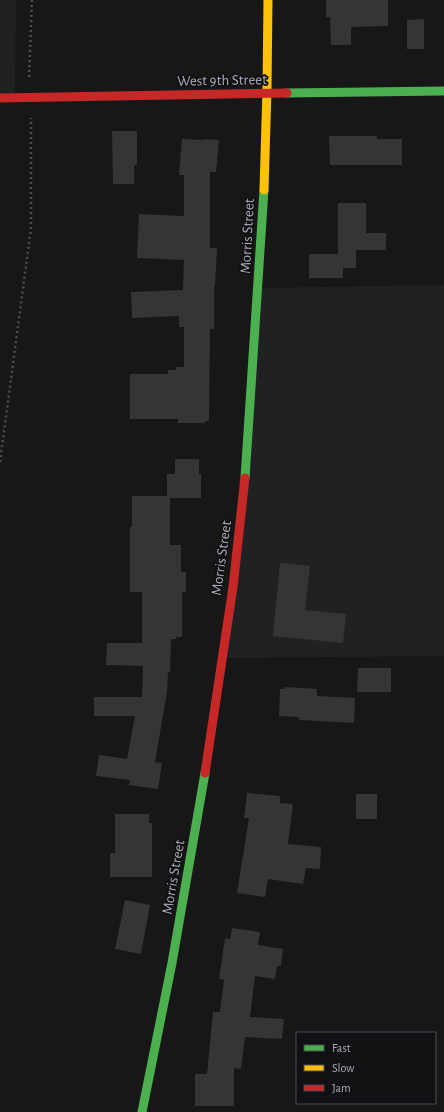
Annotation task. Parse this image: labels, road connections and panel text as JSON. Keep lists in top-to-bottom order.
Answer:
{
  "streets": {
    "street": ["West 9th Street", "Morris Street"]
  },
  "crossings": [
    ["West 9th Street", "Morris Street"]
  ],
  "legend": ["Fast", "Slow", "Jam"]
}
